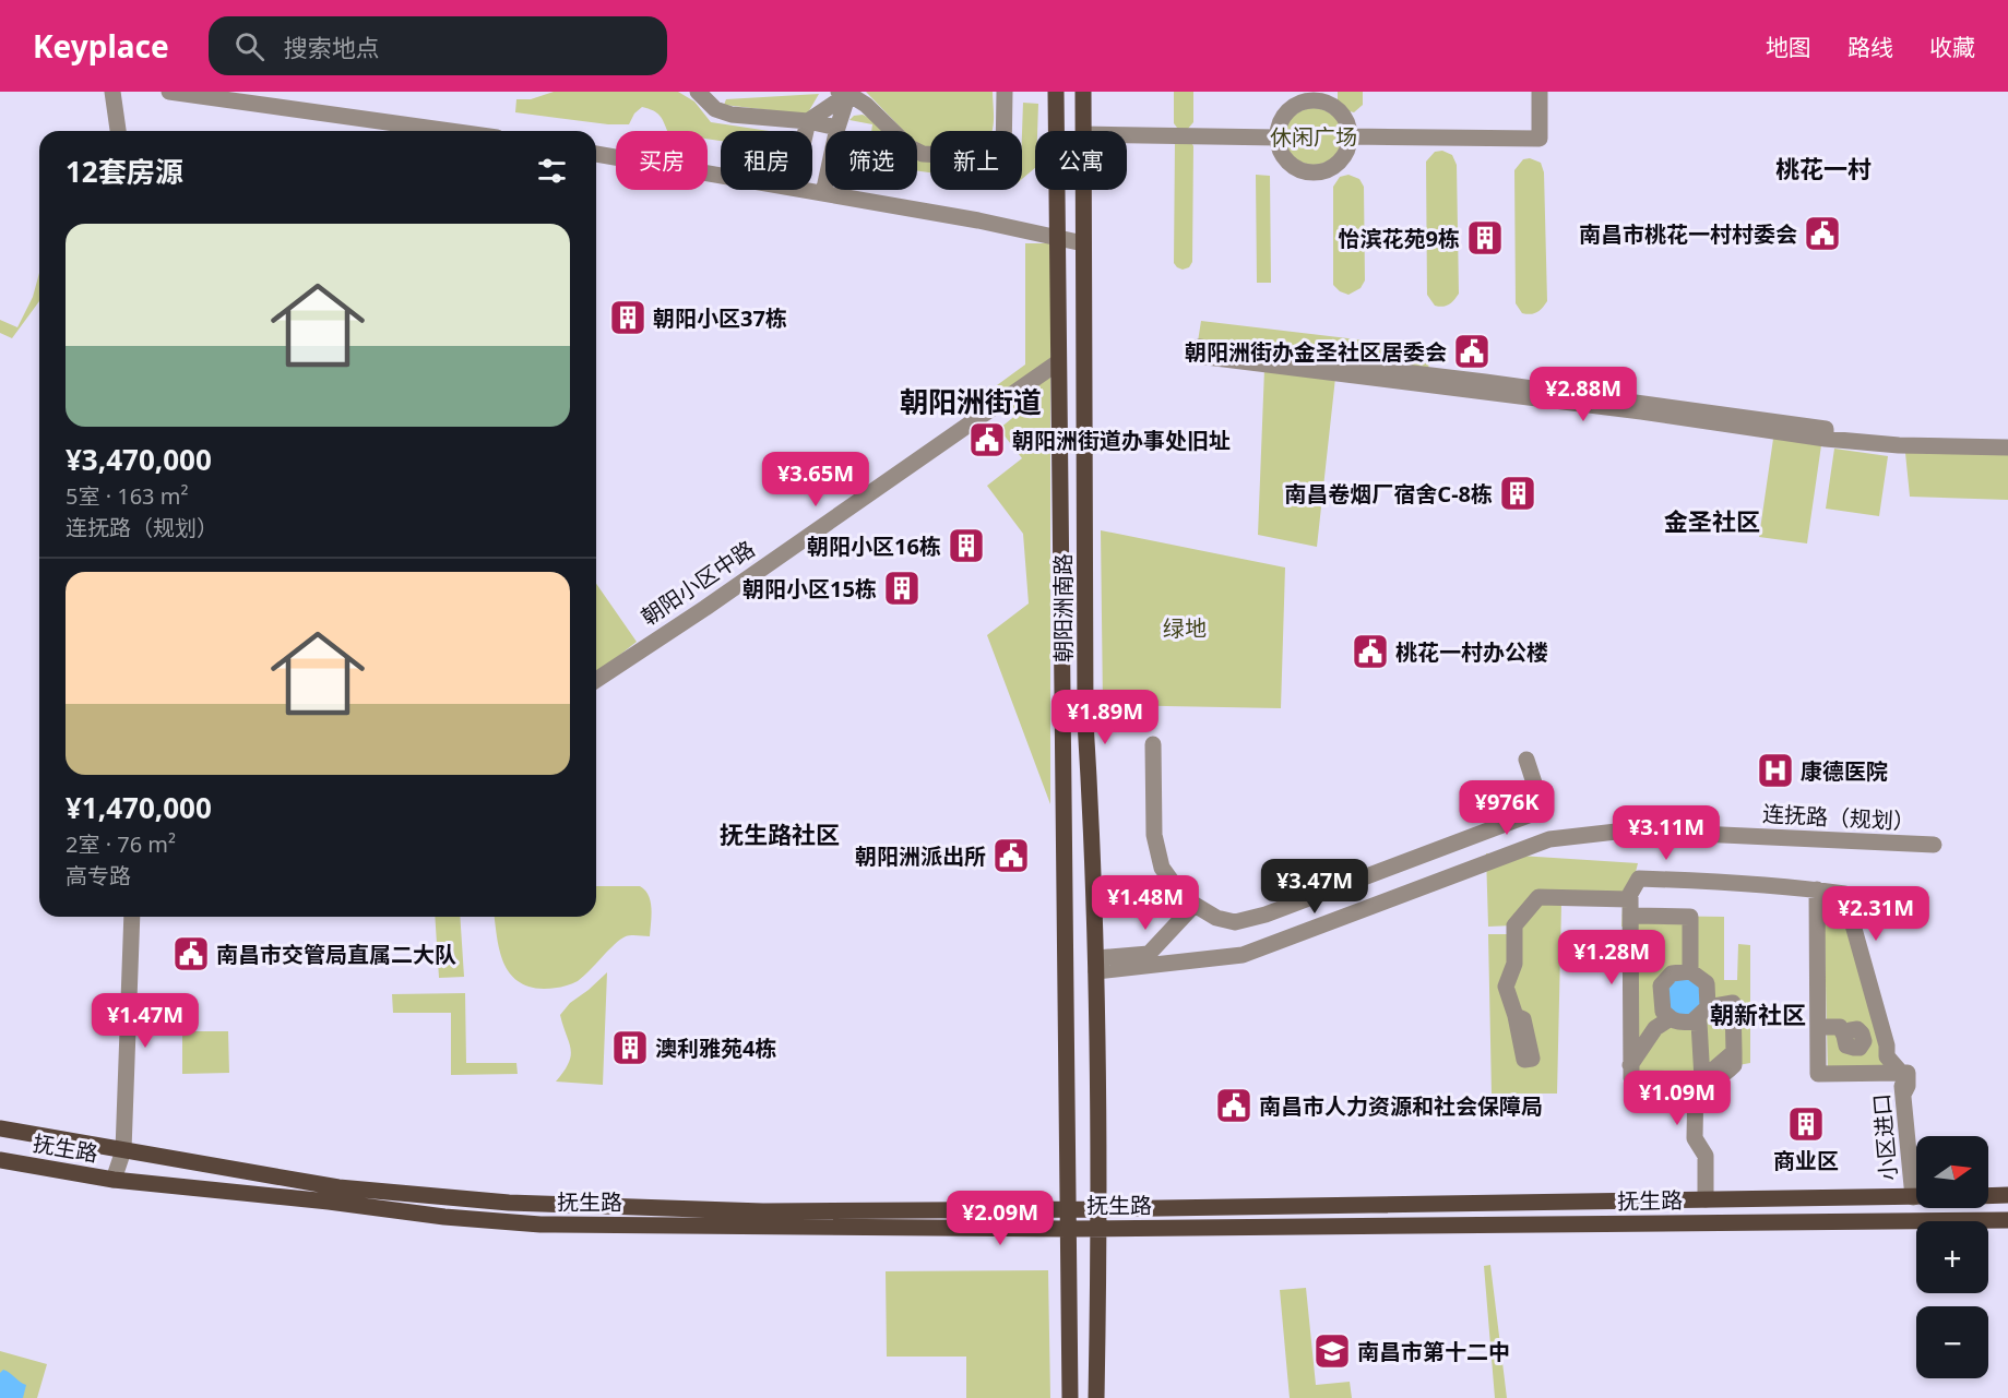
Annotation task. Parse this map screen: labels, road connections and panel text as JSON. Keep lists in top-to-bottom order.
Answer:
{
  "streets": {
    "main road": ["朝阳洲南路", "抚生路"],
    "street": ["朝阳小区中路", "连抚路（规划）", "小区进口"]
  },
  "crossings": [
    ["朝阳小区中路", "朝阳洲南路"],
    ["朝阳洲南路", "连抚路（规划）"],
    ["朝阳洲南路", "抚生路"]
  ],
  "districts": [
    "桃花一村",
    "朝阳洲街道",
    "金圣社区",
    "抚生路社区",
    "朝新社区"
  ],
  "parks": ["休闲广场", "绿地"],
  "places": {
    "public building": [
      "南昌市桃花一村村委会",
      "朝阳洲街办金圣社区居委会",
      "朝阳洲街道办事处旧址",
      "桃花一村办公楼",
      "朝阳洲派出所",
      "南昌市交管局直属二大队",
      "南昌市人力资源和社会保障局"
    ],
    "building": [
      "怡滨花苑9栋",
      "朝阳小区37栋",
      "南昌卷烟厂宿舍C-8栋",
      "朝阳小区16栋",
      "朝阳小区15栋",
      "澳利雅苑4栋",
      "商业区"
    ],
    "hospital": ["康德医院"],
    "school or university": ["南昌市第十二中"]
  },
  "north": "right",
  "page": {
    "header": "Keyplace",
    "search": "搜索地点",
    "nav": ["地图", "路线", "收藏"],
    "chip": [
      "买房",
      "租房",
      "筛选",
      "新上",
      "公寓"
    ],
    "heading": "12套房源",
    "list": [
      {
        "name": "¥3,470,000",
        "note": "5室 · 163 m² · 连抚路（规划）"
      },
      {
        "name": "¥1,470,000",
        "note": "2室 · 76 m² · 高专路"
      }
    ],
    "price": [
      "¥2.88M",
      "¥3.65M",
      "¥1.89M",
      "¥976K",
      "¥3.11M",
      "¥3.47M",
      "¥1.48M",
      "¥2.31M",
      "¥1.28M",
      "¥1.47M",
      "¥1.09M",
      "¥2.09M"
    ],
    "map_buttons": ["+", "−"]
  }
}
